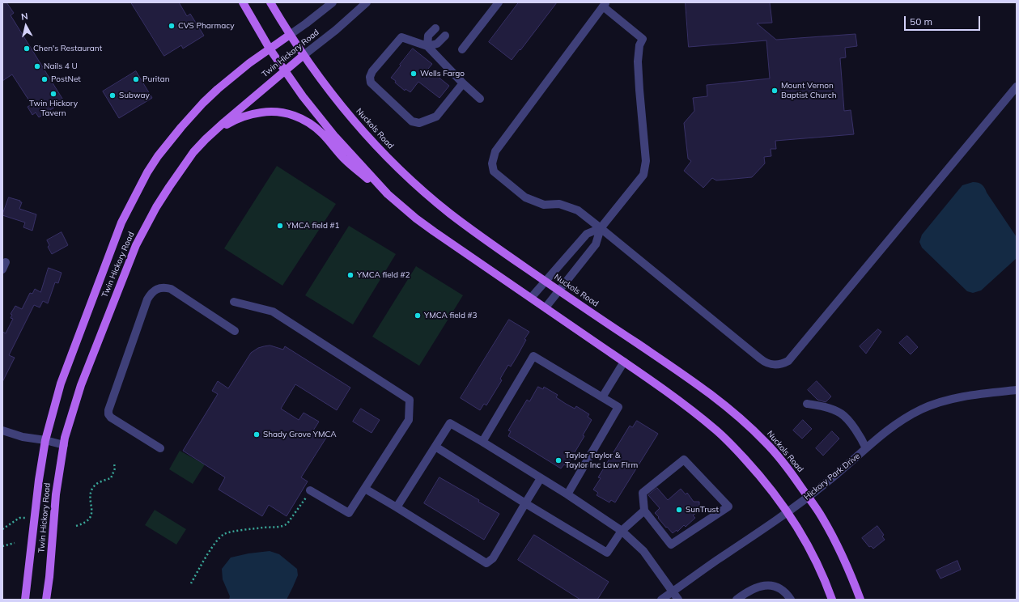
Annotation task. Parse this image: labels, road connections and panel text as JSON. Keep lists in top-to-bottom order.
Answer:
{
  "streets": {
    "main road": ["Twin Hickory Road", "Nuckols Road"],
    "street": ["Hickory Park Drive"]
  },
  "crossings": [
    ["Twin Hickory Road", "Nuckols Road"],
    ["Nuckols Road", "Hickory Park Drive"]
  ],
  "places": [
    "CVS Pharmacy",
    "Chen's Restaurant",
    "Nails 4 U",
    "Wells Fargo",
    "PostNet",
    "Puritan",
    "Mount Vernon Baptist Church",
    "Twin Hickory Tavern",
    "Subway",
    "YMCA field #1",
    "YMCA field #2",
    "YMCA field #3",
    "Shady Grove YMCA",
    "Taylor Taylor & Taylor Inc Law FIrm",
    "SunTrust"
  ],
  "scale_bar": "50 m",
  "north": "top"
}
